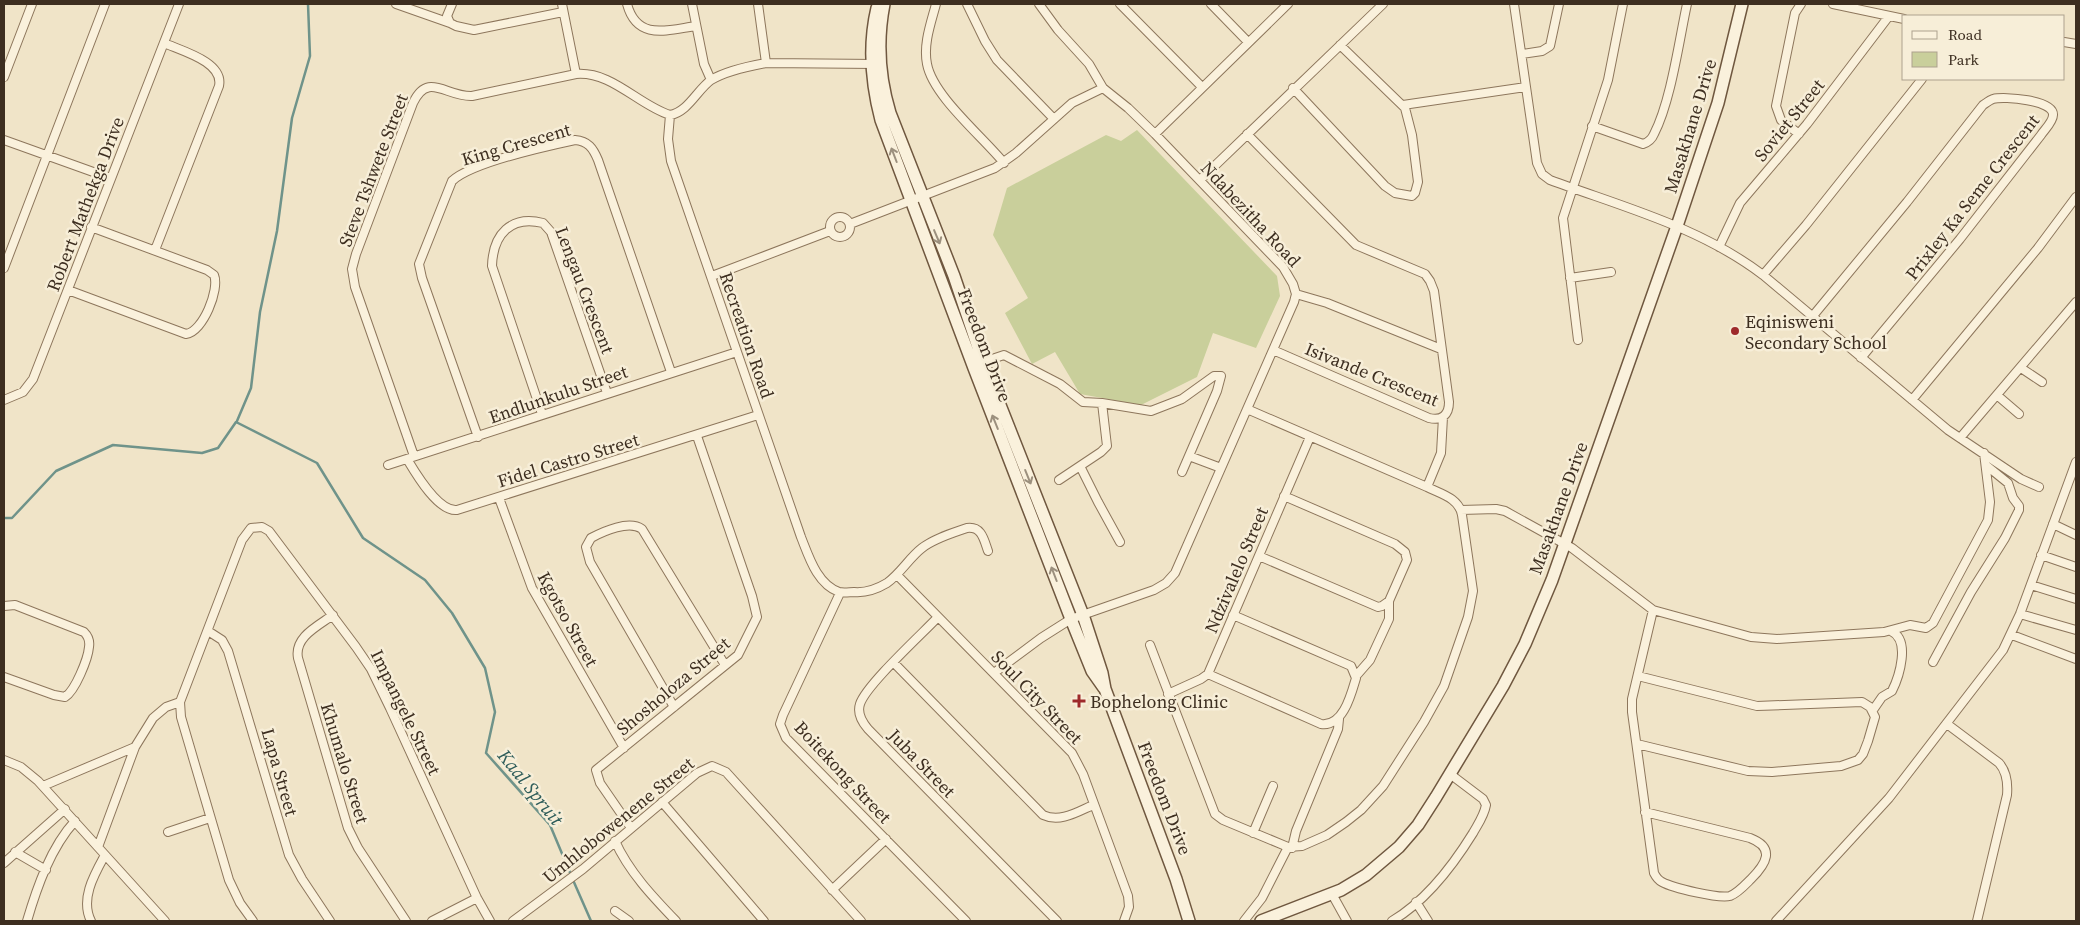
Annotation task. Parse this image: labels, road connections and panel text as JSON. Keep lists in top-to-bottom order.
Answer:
{
  "streets": {
    "street": [
      "Soviet Street",
      "Masakhane Drive",
      "King Crescent",
      "Steve Tshwete Street",
      "Prixley Ka Seme Crescent",
      "Robert Mathekga Drive",
      "Ndabezitha Road",
      "Lengau Crescent",
      "Recreation Road",
      "Freedom Drive",
      "Isivande Crescent",
      "Endlunkulu Street",
      "Fidel Castro Street",
      "Ndzivalelo Street",
      "Kgotso Street",
      "Shosholoza Street",
      "Soul City Street",
      "Impangele Street",
      "Khumalo Street",
      "Juba Street",
      "Lapa Street",
      "Boitekong Street",
      "Umhlobowenene Street"
    ]
  },
  "crossings": [
    ["King Crescent", "Endlunkulu Street"],
    ["Steve Tshwete Street", "Recreation Road"],
    ["Steve Tshwete Street", "Endlunkulu Street"],
    ["Steve Tshwete Street", "Fidel Castro Street"],
    ["Ndabezitha Road", "Freedom Drive"],
    ["Ndabezitha Road", "Isivande Crescent"],
    ["Ndabezitha Road", "Soul City Street"],
    ["Lengau Crescent", "Endlunkulu Street"],
    ["Recreation Road", "Endlunkulu Street"],
    ["Recreation Road", "Fidel Castro Street"],
    ["Recreation Road", "Boitekong Street"],
    ["Endlunkulu Street", "Fidel Castro Street"],
    ["Fidel Castro Street", "Kgotso Street"],
    ["Fidel Castro Street", "Shosholoza Street"],
    ["Kgotso Street", "Shosholoza Street"],
    ["Shosholoza Street", "Umhlobowenene Street"],
    ["Soul City Street", "Juba Street"],
    ["Impangele Street", "Khumalo Street"],
    ["Impangele Street", "Lapa Street"]
  ],
  "water": ["Kaal Spruit"],
  "places": {
    "other": ["Eqinisweni Secondary School"],
    "health": ["Bophelong Clinic"]
  },
  "legend": ["Road", "Park"]
}
